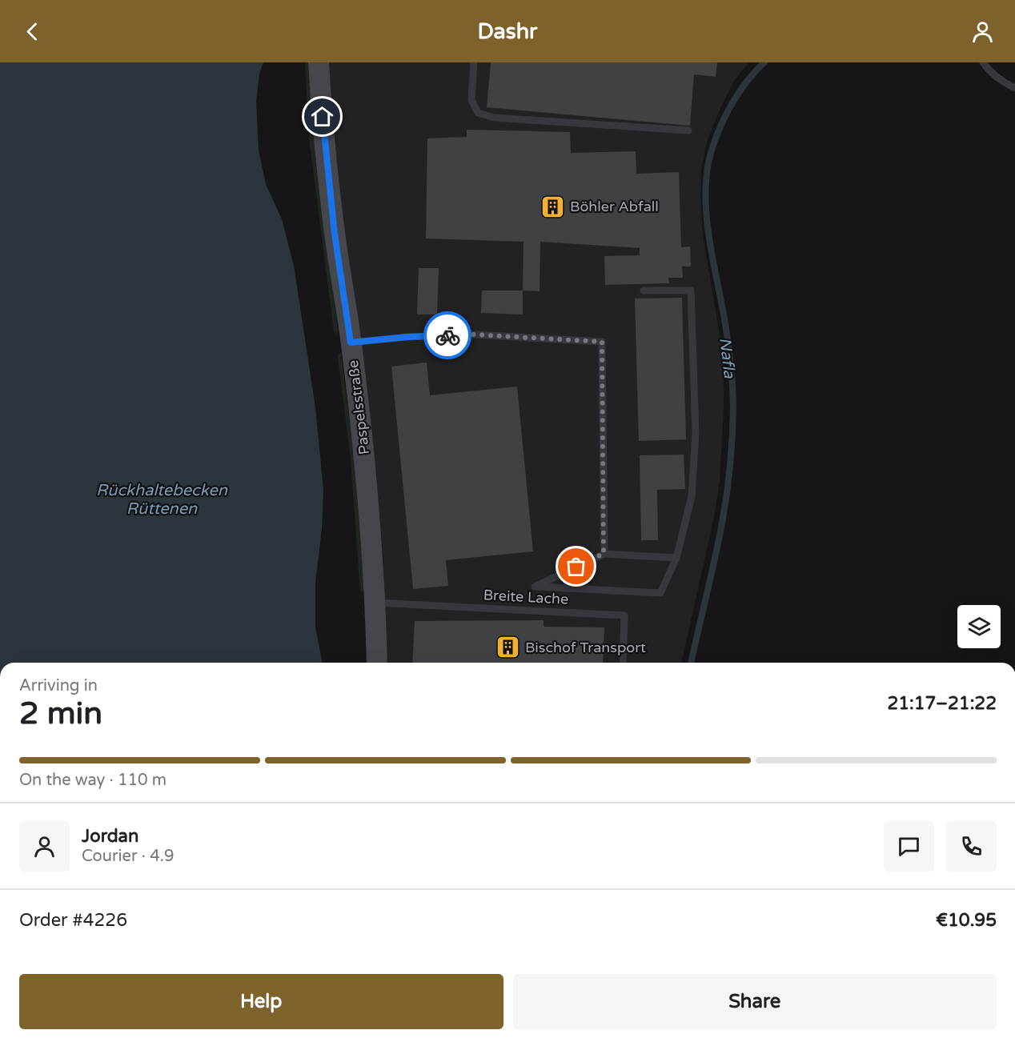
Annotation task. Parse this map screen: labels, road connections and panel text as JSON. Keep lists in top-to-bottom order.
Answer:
{
  "streets": {
    "main road": ["Paspelsstraße"],
    "lane": ["Breite Lache"]
  },
  "crossings": [
    ["Paspelsstraße", "Breite Lache"]
  ],
  "water": ["Nafla", "Rückhaltebecken Rüttenen"],
  "places": {
    "building": ["Böhler Abfall", "Bischof Transport"]
  },
  "page": {
    "header": "Dashr",
    "heading": ["2 min", "Arriving in", "21:17–21:22"],
    "panel": [
      "Jordan",
      "Courier · 4.9",
      "Order #4226",
      "€10.95"
    ],
    "bar": "On the way · 110 m",
    "buttons": ["Help", "Share"]
  }
}
